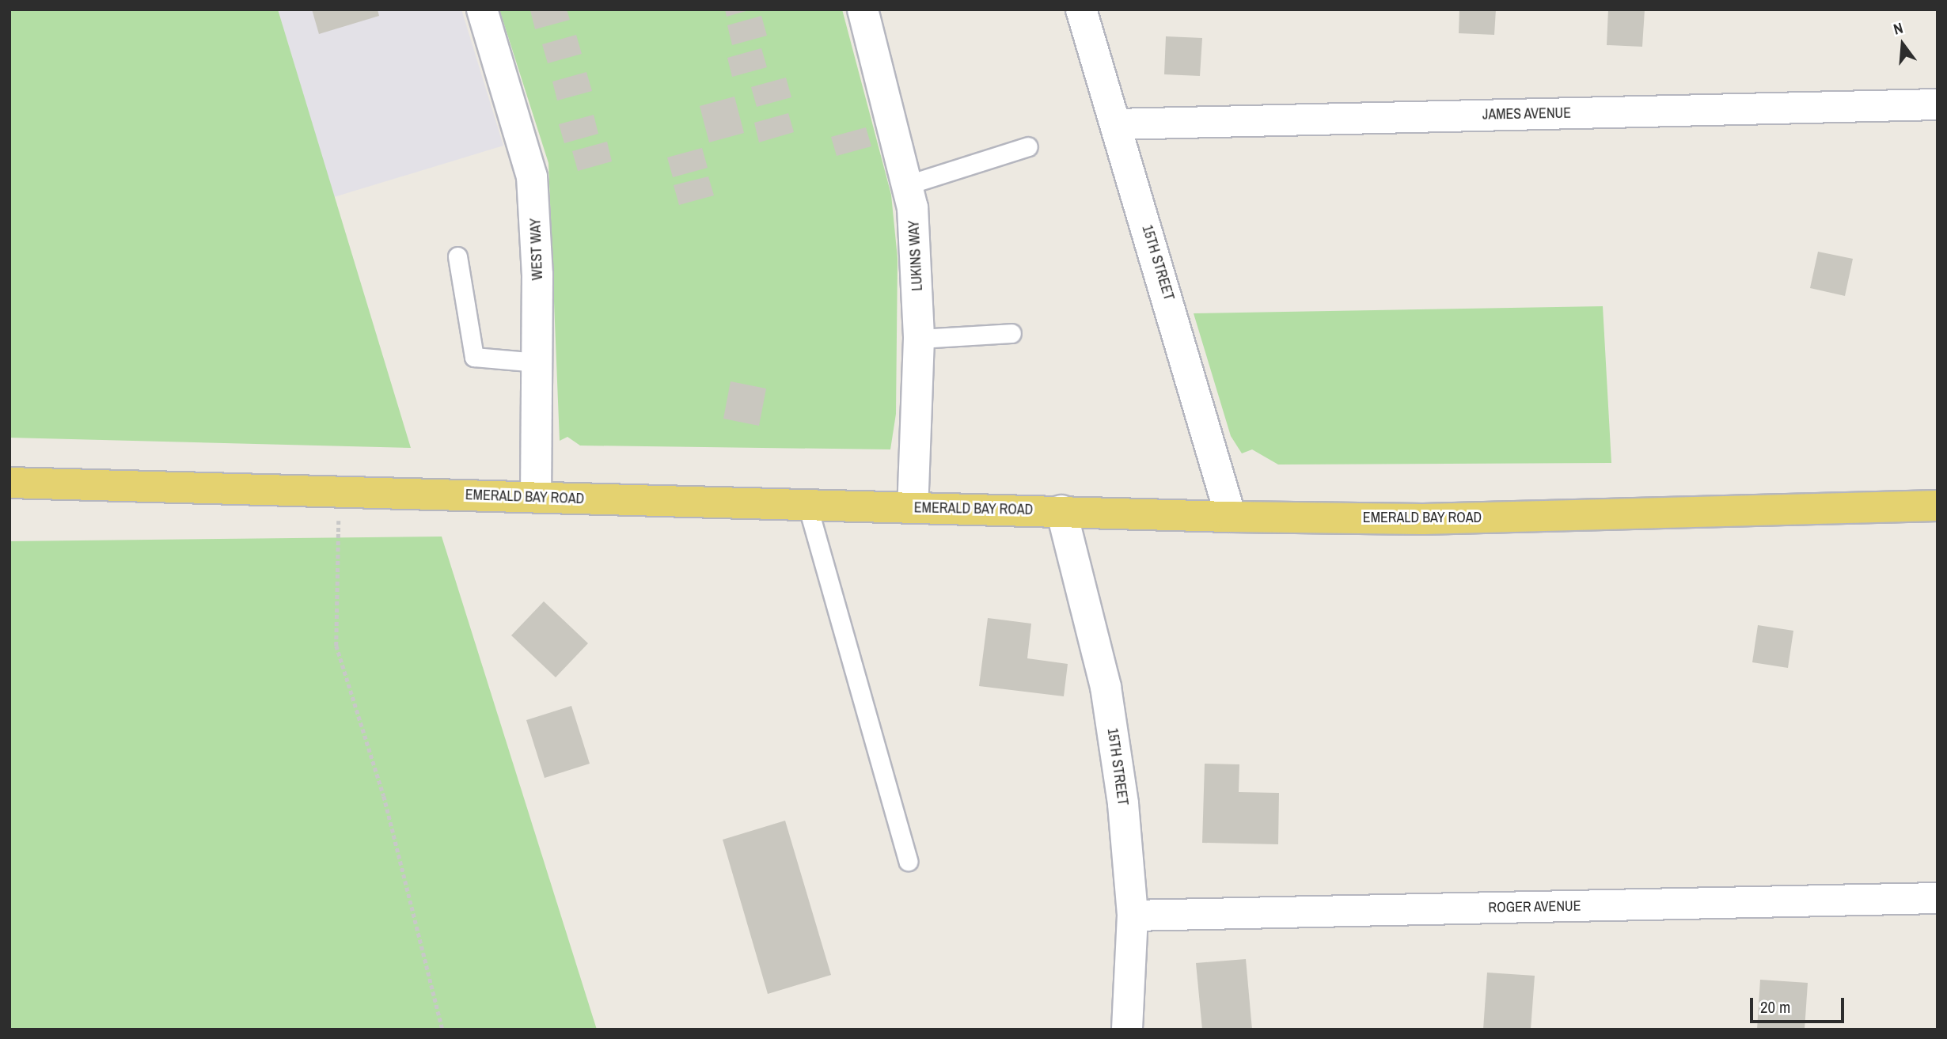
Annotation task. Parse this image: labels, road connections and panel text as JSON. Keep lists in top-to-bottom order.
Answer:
{
  "streets": {
    "main road": ["EMERALD BAY ROAD"],
    "street": [
      "JAMES AVENUE",
      "WEST WAY",
      "LUKINS WAY",
      "15TH STREET",
      "ROGER AVENUE"
    ]
  },
  "crossings": [
    ["JAMES AVENUE", "15TH STREET"],
    ["WEST WAY", "EMERALD BAY ROAD"],
    ["LUKINS WAY", "EMERALD BAY ROAD"],
    ["15TH STREET", "EMERALD BAY ROAD"],
    ["15TH STREET", "ROGER AVENUE"]
  ],
  "scale_bar": "20 m",
  "north": "top"
}
